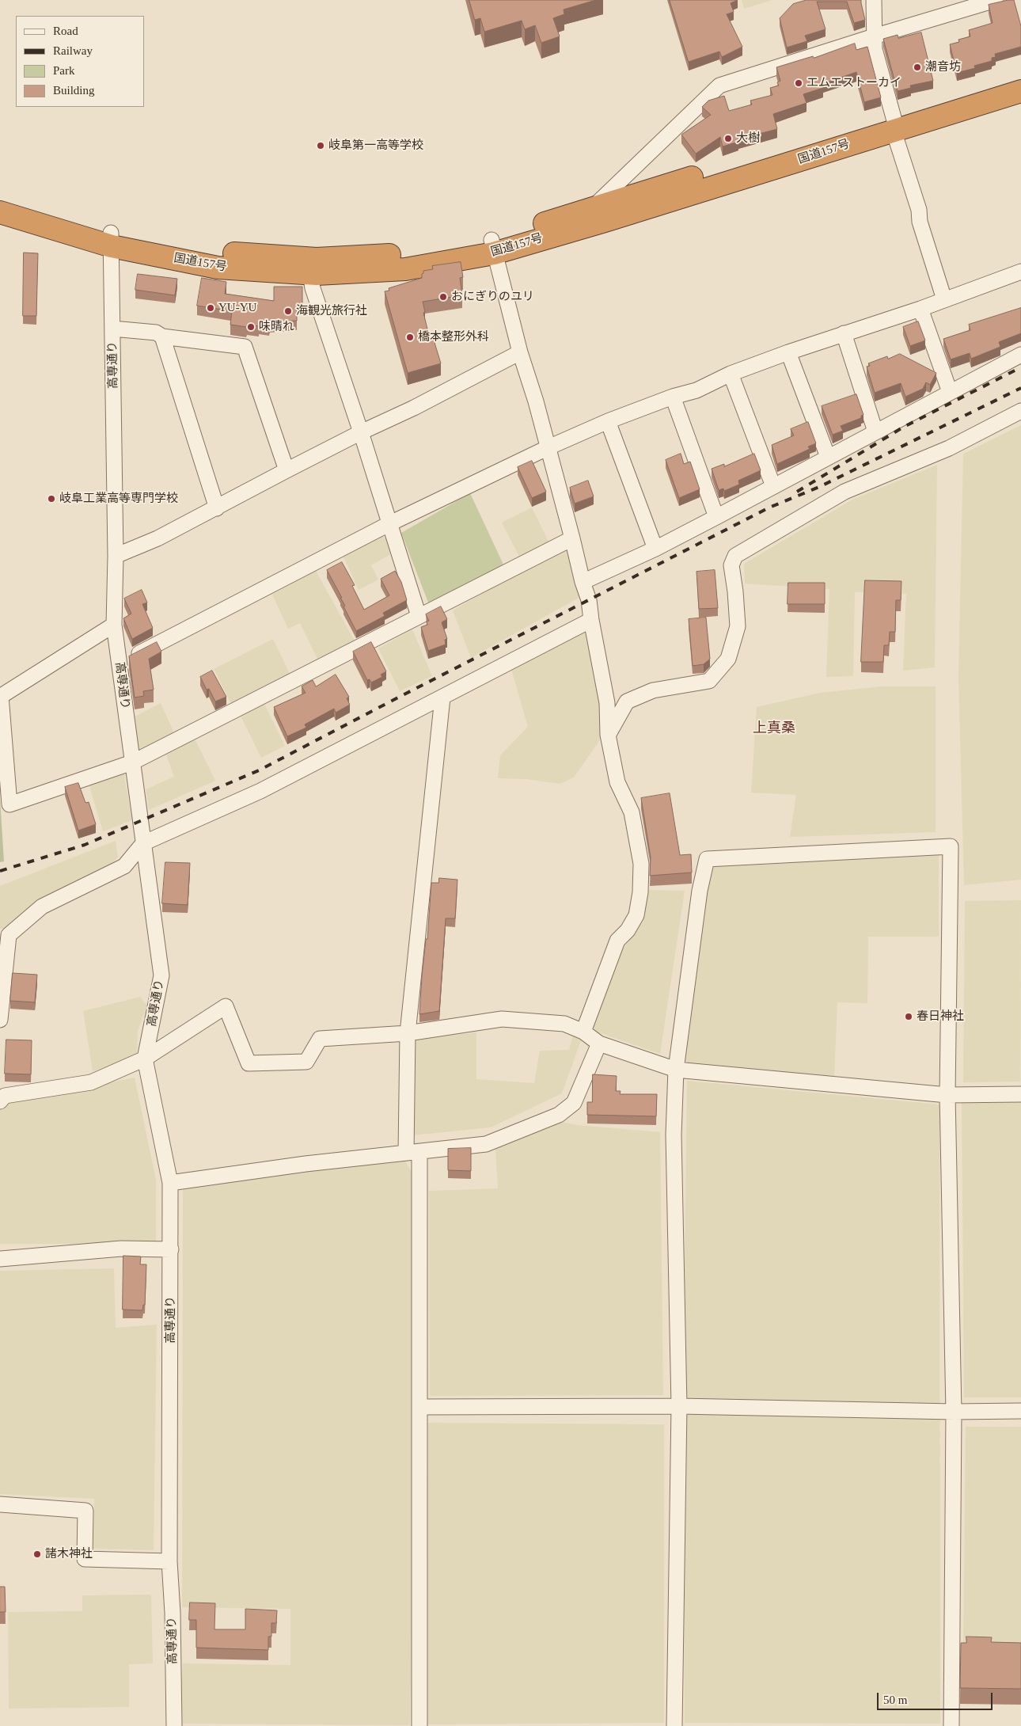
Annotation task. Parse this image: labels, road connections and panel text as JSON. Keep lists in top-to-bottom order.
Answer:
{
  "streets": {
    "highway": ["国道157号"],
    "street": ["高専通り"]
  },
  "crossings": [
    ["国道157号", "高専通り"]
  ],
  "districts": ["上真桑"],
  "places": [
    "潮音坊",
    "エムエストーカイ",
    "大樹",
    "岐阜第一高等学校",
    "おにぎりのユリ",
    "YU-YU",
    "海観光旅行社",
    "味晴れ",
    "橋本整形外科",
    "岐阜工業高等専門学校",
    "春日神社",
    "諸木神社"
  ],
  "legend": [
    "Road",
    "Railway",
    "Park",
    "Building"
  ],
  "scale_bar": "50 m"
}
